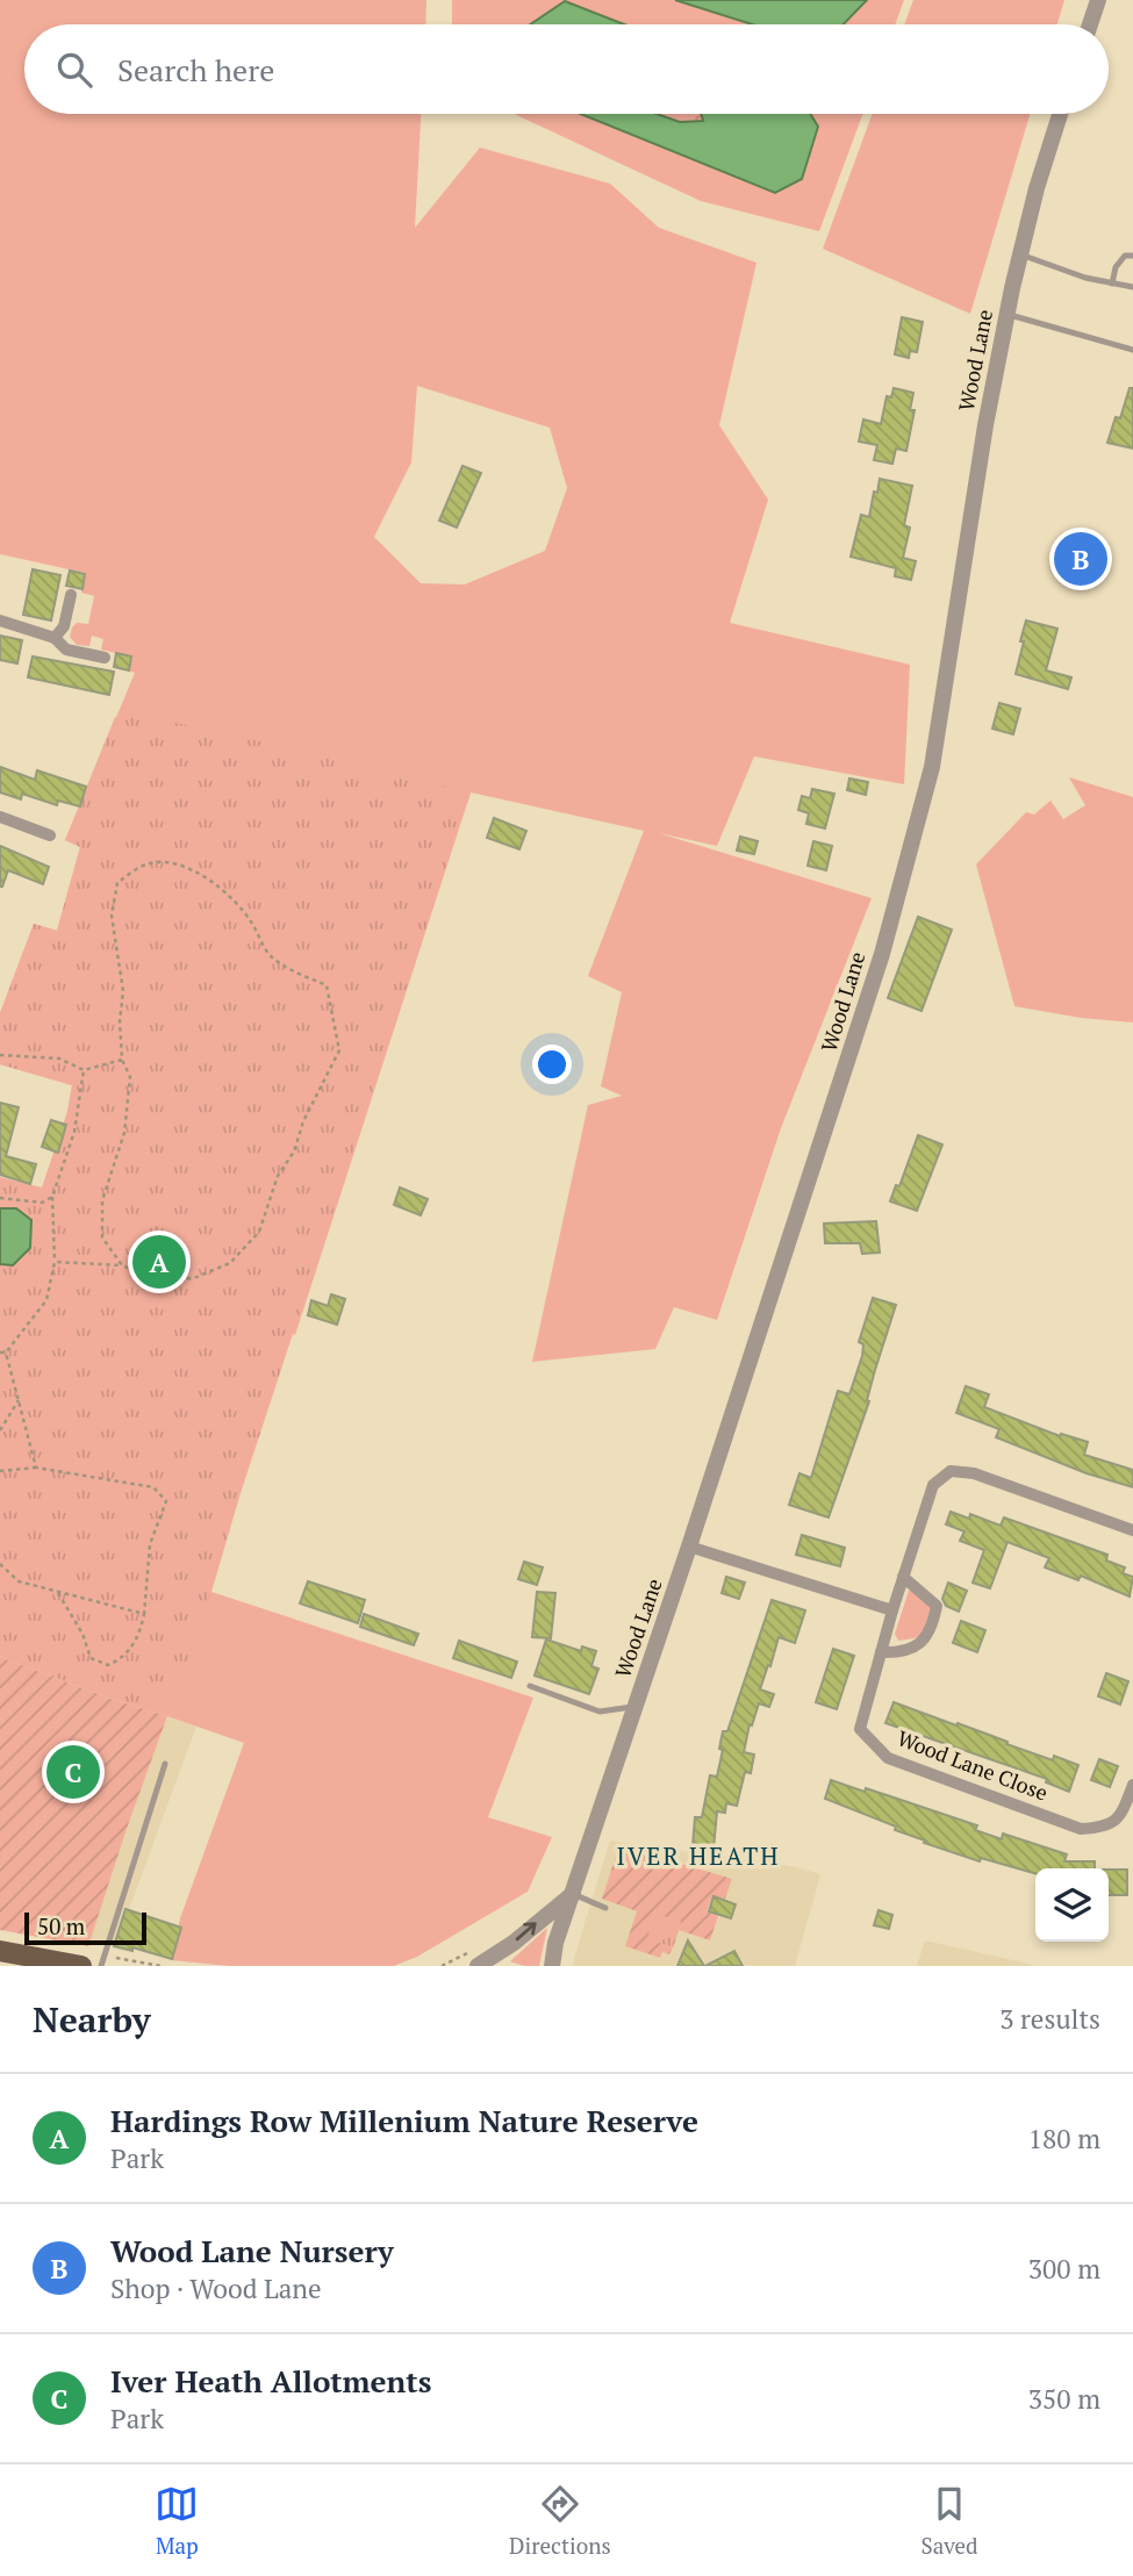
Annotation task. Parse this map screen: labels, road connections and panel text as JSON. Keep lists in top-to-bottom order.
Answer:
{
  "streets": {
    "street": ["Wood Lane", "Wood Lane Close"]
  },
  "districts": ["IVER HEATH"],
  "scale_bar": "50 m",
  "page": {
    "search": "Search here",
    "pins": ["B", "A", "C"],
    "scale": "50 m",
    "heading": ["Nearby", "3 results"],
    "list": [
      {
        "mark": "A",
        "name": "Hardings Row Millenium Nature Reserve",
        "note": "Park",
        "value": "180 m"
      },
      {
        "mark": "B",
        "name": "Wood Lane Nursery",
        "note": "Shop · Wood Lane",
        "value": "300 m"
      },
      {
        "mark": "C",
        "name": "Iver Heath Allotments",
        "note": "Park",
        "value": "350 m"
      }
    ],
    "nav": ["Map", "Directions", "Saved"]
  }
}
